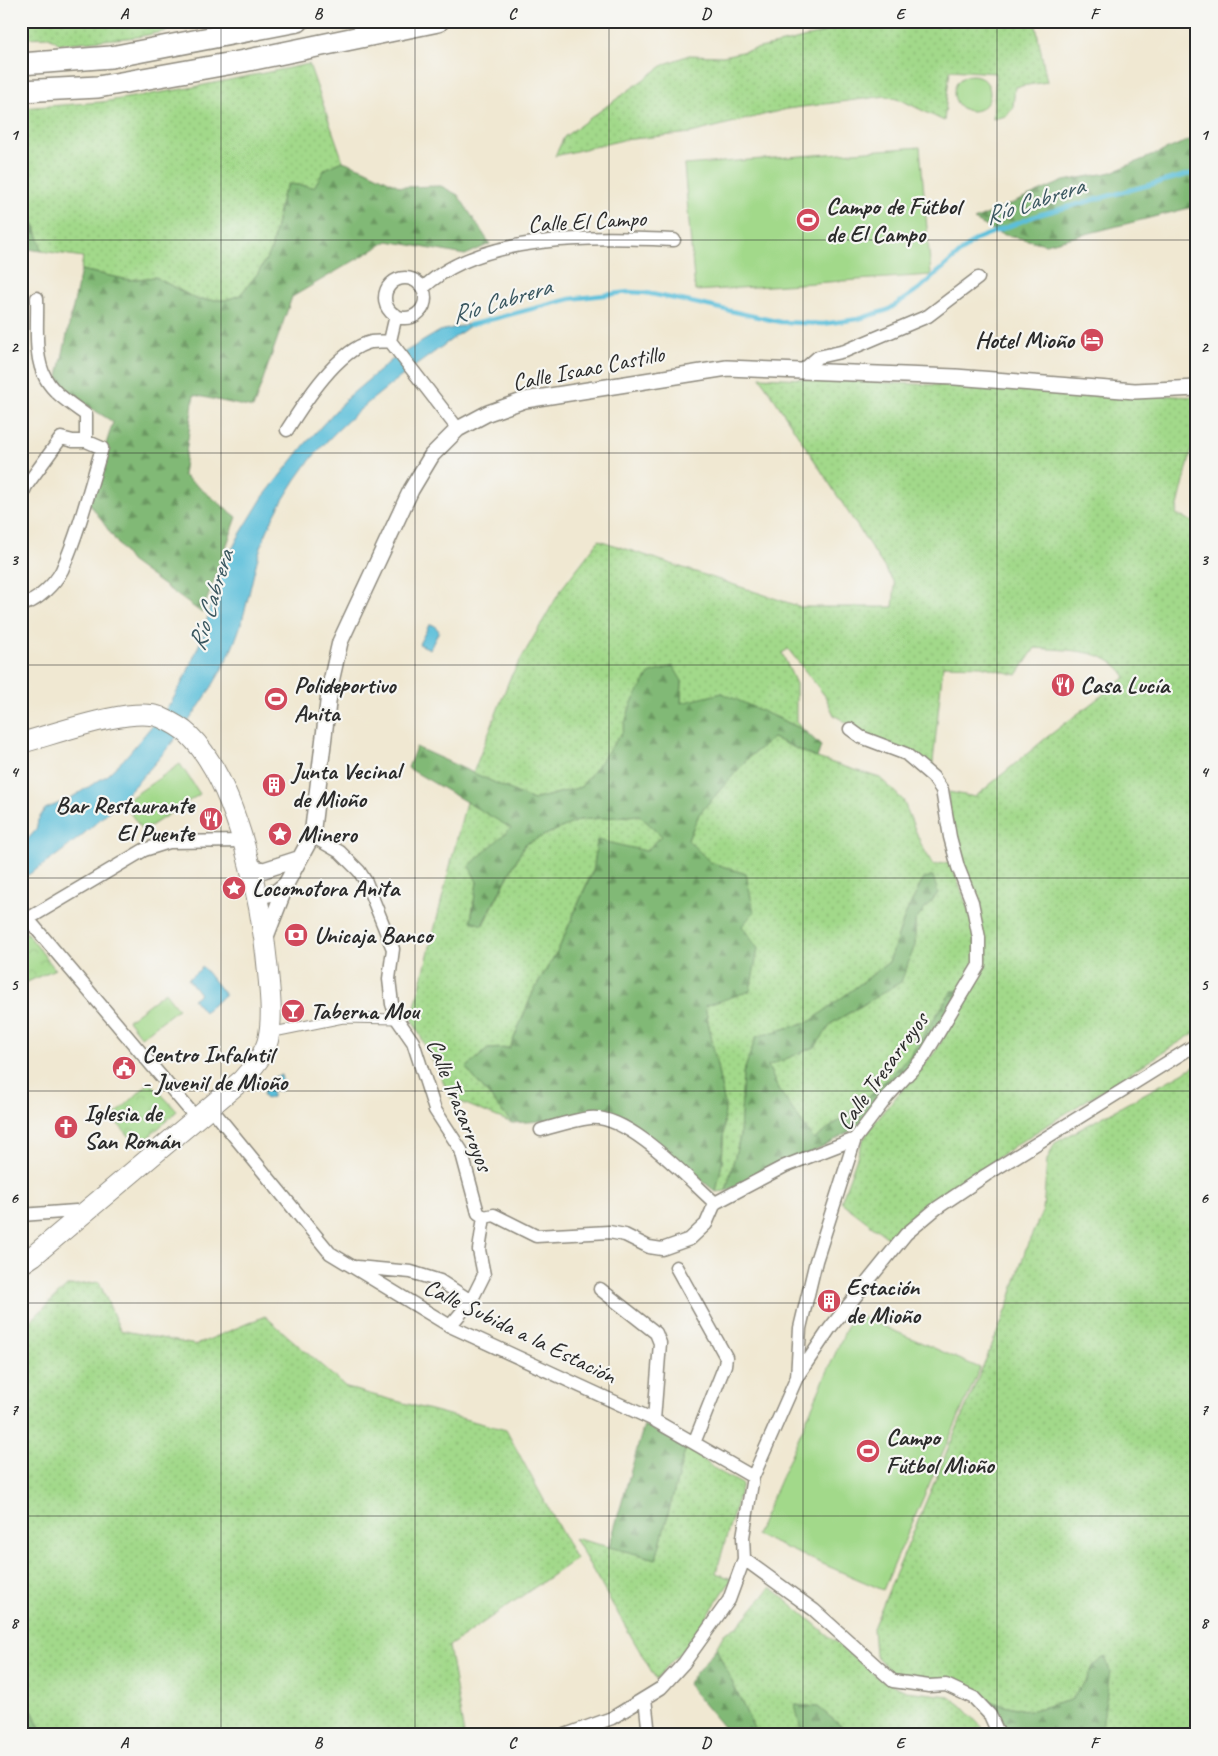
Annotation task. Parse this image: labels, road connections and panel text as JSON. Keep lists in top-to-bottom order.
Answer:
{
  "streets": {
    "street": [
      "Calle El Campo",
      "Calle Isaac Castillo",
      "Calle Tresarroyos",
      "Calle Trasarroyos",
      "Calle Subida a la Estación"
    ]
  },
  "crossings": [
    ["Calle Isaac Castillo", "Calle Trasarroyos"]
  ],
  "water": ["Río Cabrera"],
  "places": {
    "sports": ["Campo de Fútbol de El Campo", "Polideportivo Anita", "Campo Fútbol Mioño"],
    "hotel": ["Hotel Mioño"],
    "restaurant": ["Casa Lucía", "Bar Restaurante El Puente"],
    "building": ["Junta Vecinal de Mioño", "Estación de Mioño"],
    "place": ["Minero", "Locomotora Anita"],
    "bank": ["Unicaja Banco"],
    "bar": ["Taberna Mou"],
    "public building": ["Centro Infalntil - Juvenil de Mioño"],
    "church": ["Iglesia de San Román"]
  },
  "grid": {
    "columns": [
      "A",
      "B",
      "C",
      "D",
      "E",
      "F"
    ],
    "rows": [
      "1",
      "2",
      "3",
      "4",
      "5",
      "6",
      "7",
      "8"
    ]
  }
}
